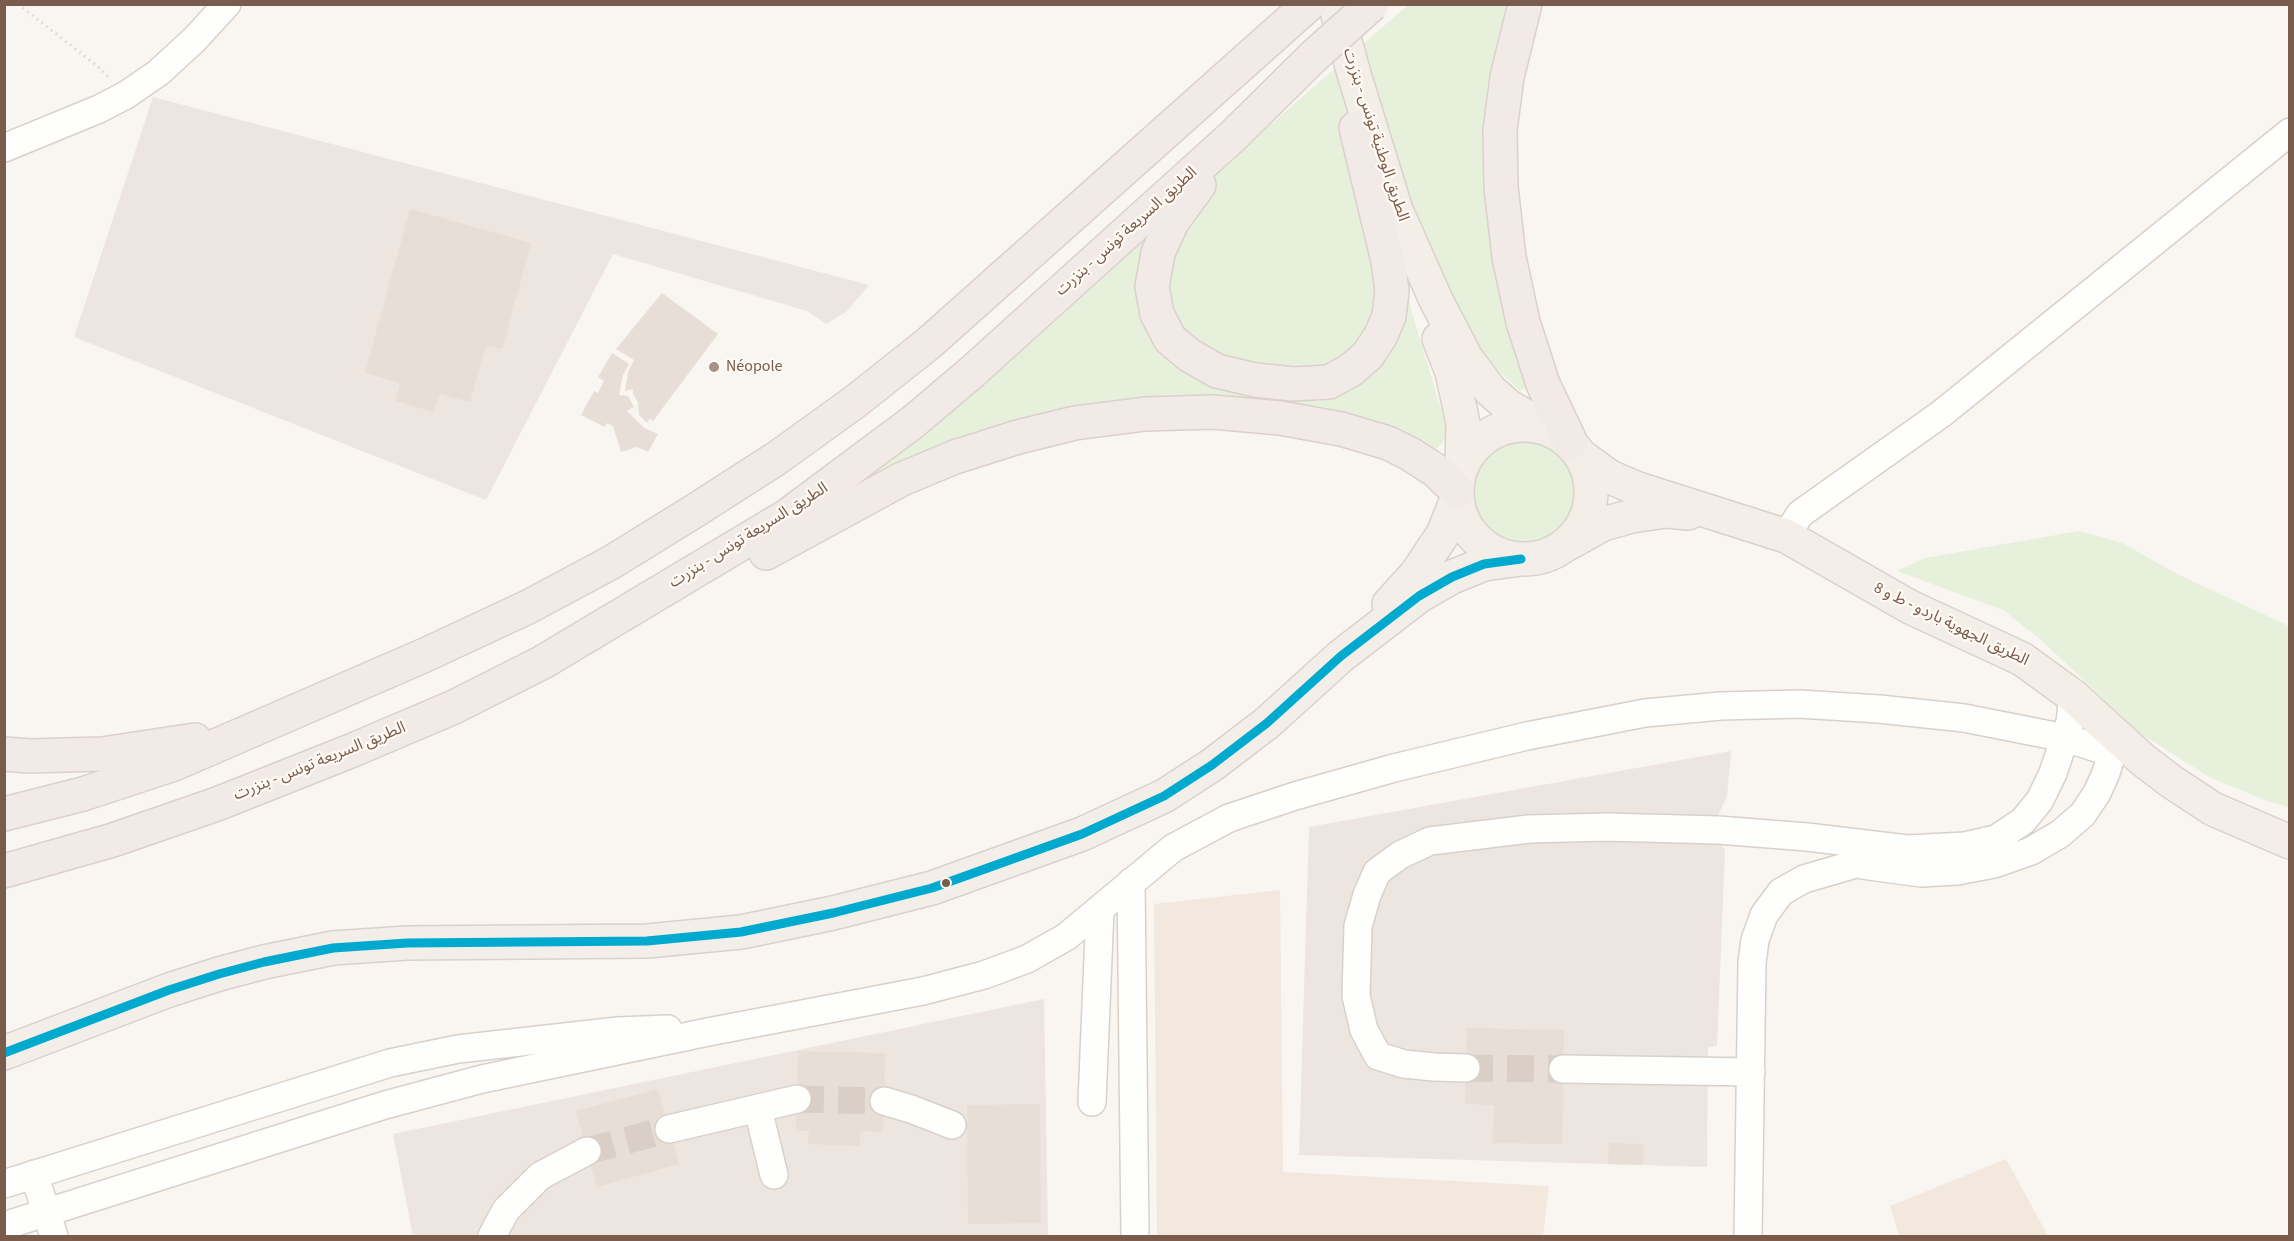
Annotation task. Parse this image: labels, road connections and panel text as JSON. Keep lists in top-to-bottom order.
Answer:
{
  "streets": {
    "highway": ["الطريق السريعة تونس - بنزرت"],
    "main road": ["الطريق الوطنية تونس - بنزرت", "الطريق الجهوية باردو - ط و 8"]
  },
  "crossings": [
    ["الطريق الوطنية تونس - بنزرت", "الطريق الجهوية باردو - ط و 8"]
  ],
  "places": ["Néopole"]
}
